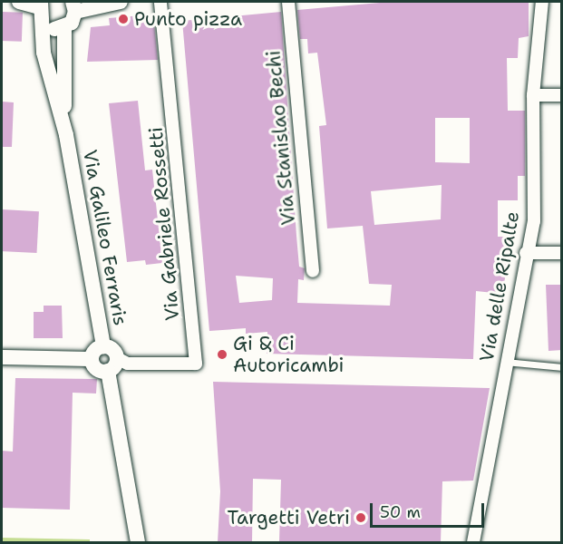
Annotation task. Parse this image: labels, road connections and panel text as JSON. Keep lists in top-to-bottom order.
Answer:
{
  "streets": {
    "street": [
      "Via Stanislao Bechi",
      "Via Gabriele Rossetti",
      "Via Galileo Ferraris",
      "Via delle Ripalte"
    ]
  },
  "crossings": [
    ["Via Gabriele Rossetti", "Via Galileo Ferraris"]
  ],
  "places": ["Punto pizza", "Gi & Ci Autoricambi", "Targetti Vetri"],
  "scale_bar": "50 m"
}
